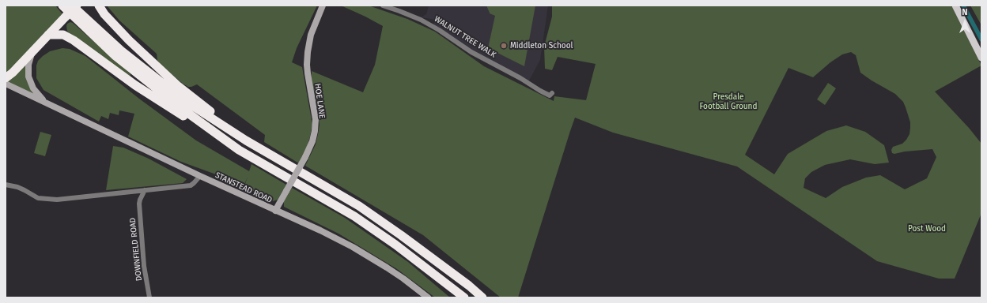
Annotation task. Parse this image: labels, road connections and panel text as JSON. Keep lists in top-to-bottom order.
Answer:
{
  "streets": {
    "main road": ["HOE LANE", "STANSTEAD ROAD"],
    "street": ["WALNUT TREE WALK", "DOWNFIELD ROAD"]
  },
  "crossings": [
    ["HOE LANE", "STANSTEAD ROAD"]
  ],
  "parks": ["Presdale Football Ground", "Post Wood"],
  "places": ["Middleton School"],
  "north": "top"
}
